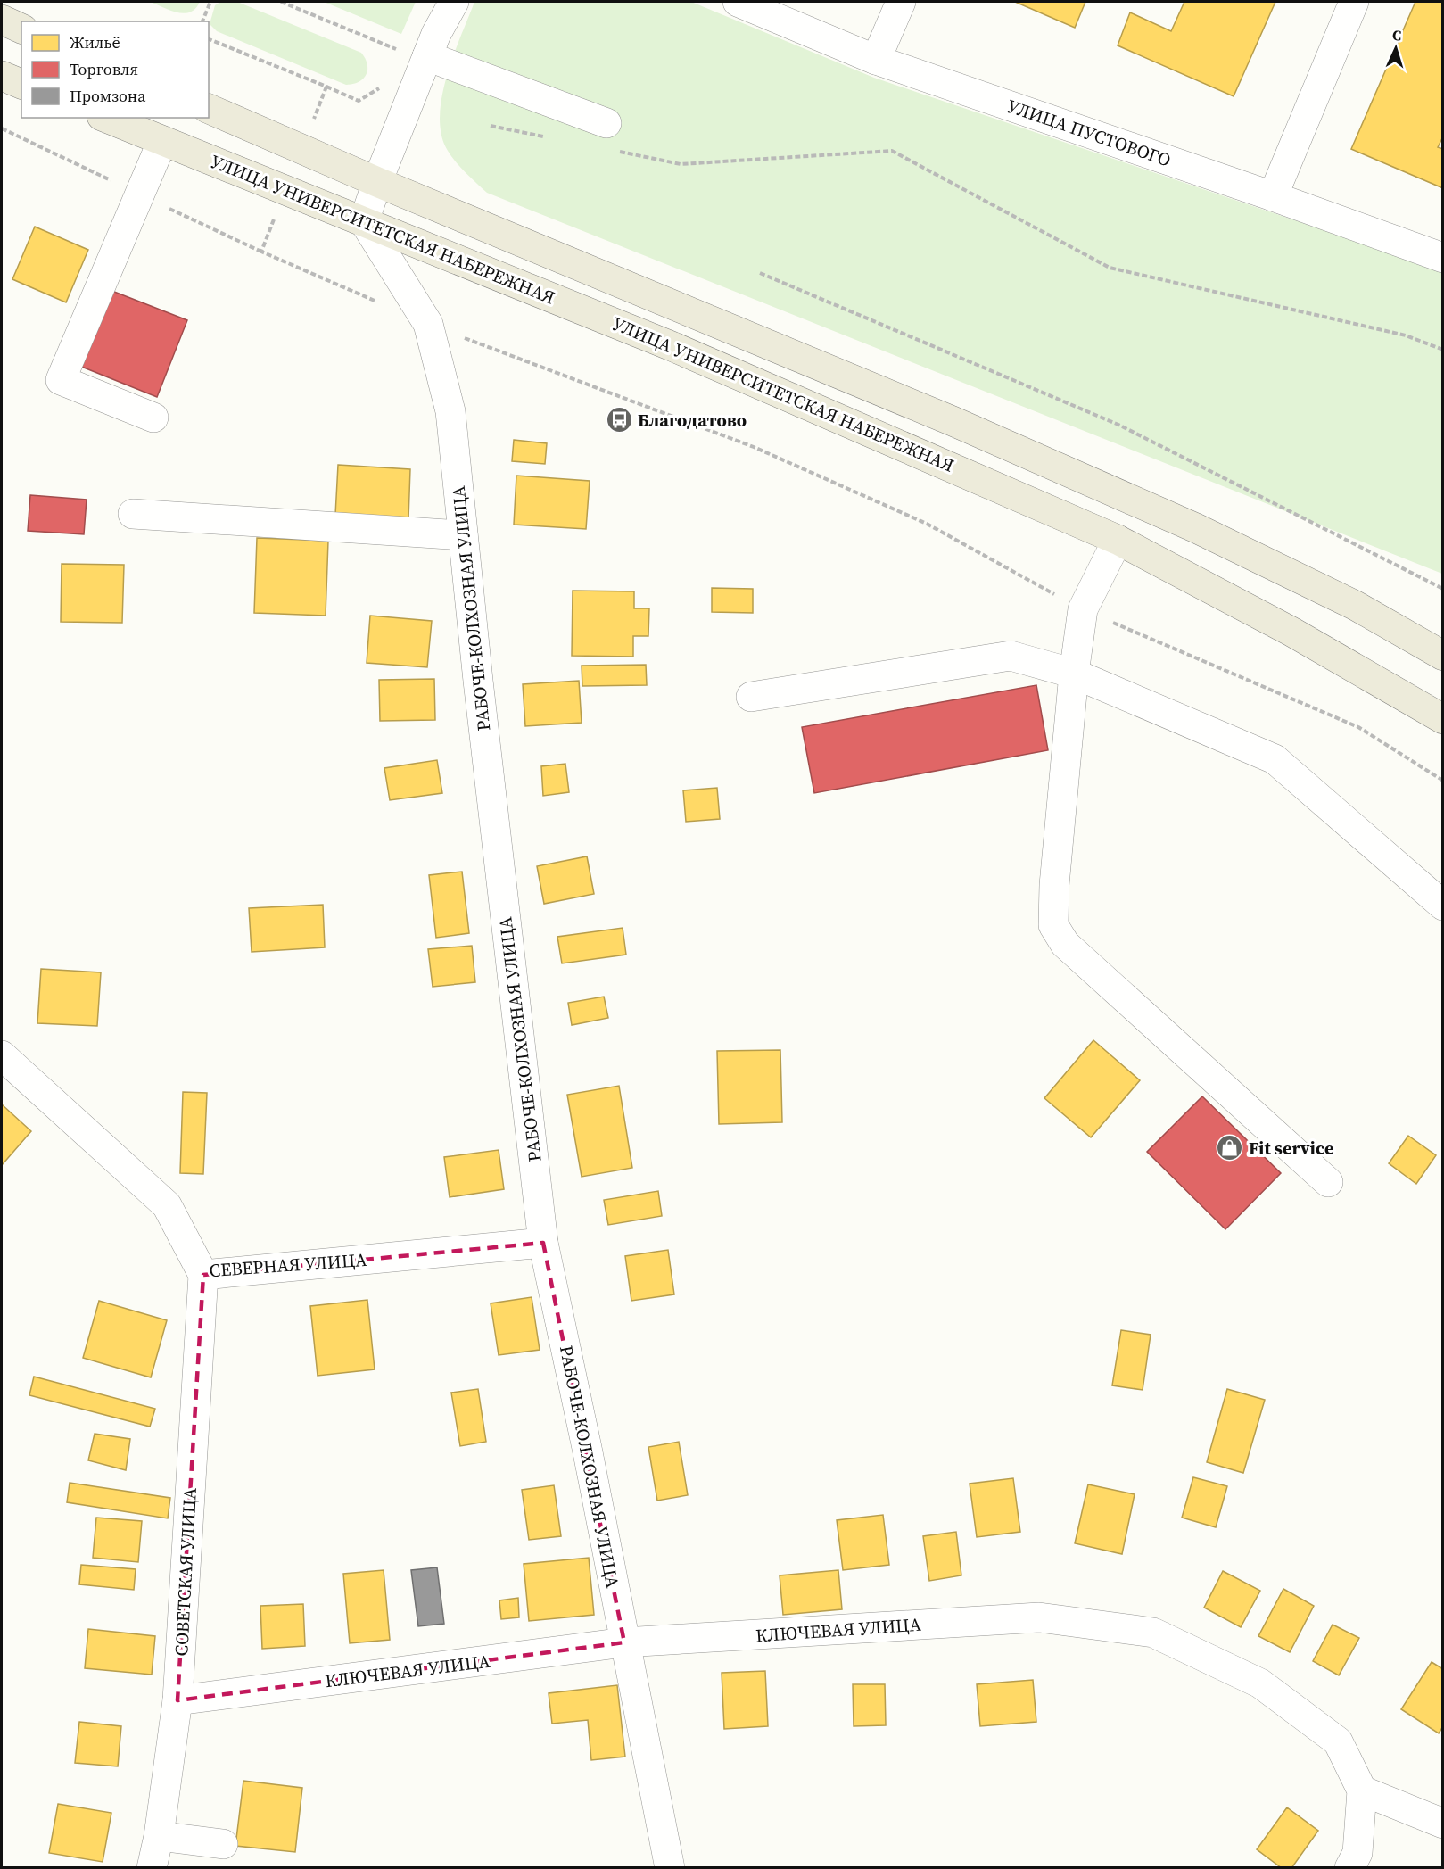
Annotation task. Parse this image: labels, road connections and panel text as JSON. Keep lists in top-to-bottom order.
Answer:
{
  "streets": {
    "main road": ["УЛИЦА УНИВЕРСИТЕТСКАЯ НАБЕРЕЖНАЯ"],
    "street": [
      "УЛИЦА ПУСТОВОГО",
      "РАБОЧЕ-КОЛХОЗНАЯ УЛИЦА",
      "СЕВЕРНАЯ УЛИЦА",
      "СОВЕТСКАЯ УЛИЦА",
      "КЛЮЧЕВАЯ УЛИЦА"
    ]
  },
  "crossings": [
    ["УЛИЦА УНИВЕРСИТЕТСКАЯ НАБЕРЕЖНАЯ", "РАБОЧЕ-КОЛХОЗНАЯ УЛИЦА"],
    ["РАБОЧЕ-КОЛХОЗНАЯ УЛИЦА", "СЕВЕРНАЯ УЛИЦА"],
    ["РАБОЧЕ-КОЛХОЗНАЯ УЛИЦА", "КЛЮЧЕВАЯ УЛИЦА"],
    ["СЕВЕРНАЯ УЛИЦА", "СОВЕТСКАЯ УЛИЦА"],
    ["СОВЕТСКАЯ УЛИЦА", "КЛЮЧЕВАЯ УЛИЦА"]
  ],
  "places": {
    "bus stop": ["Благодатово"],
    "shop": ["Fit service"]
  },
  "legend": ["Жильё", "Торговля", "Промзона"],
  "north": "top"
}
